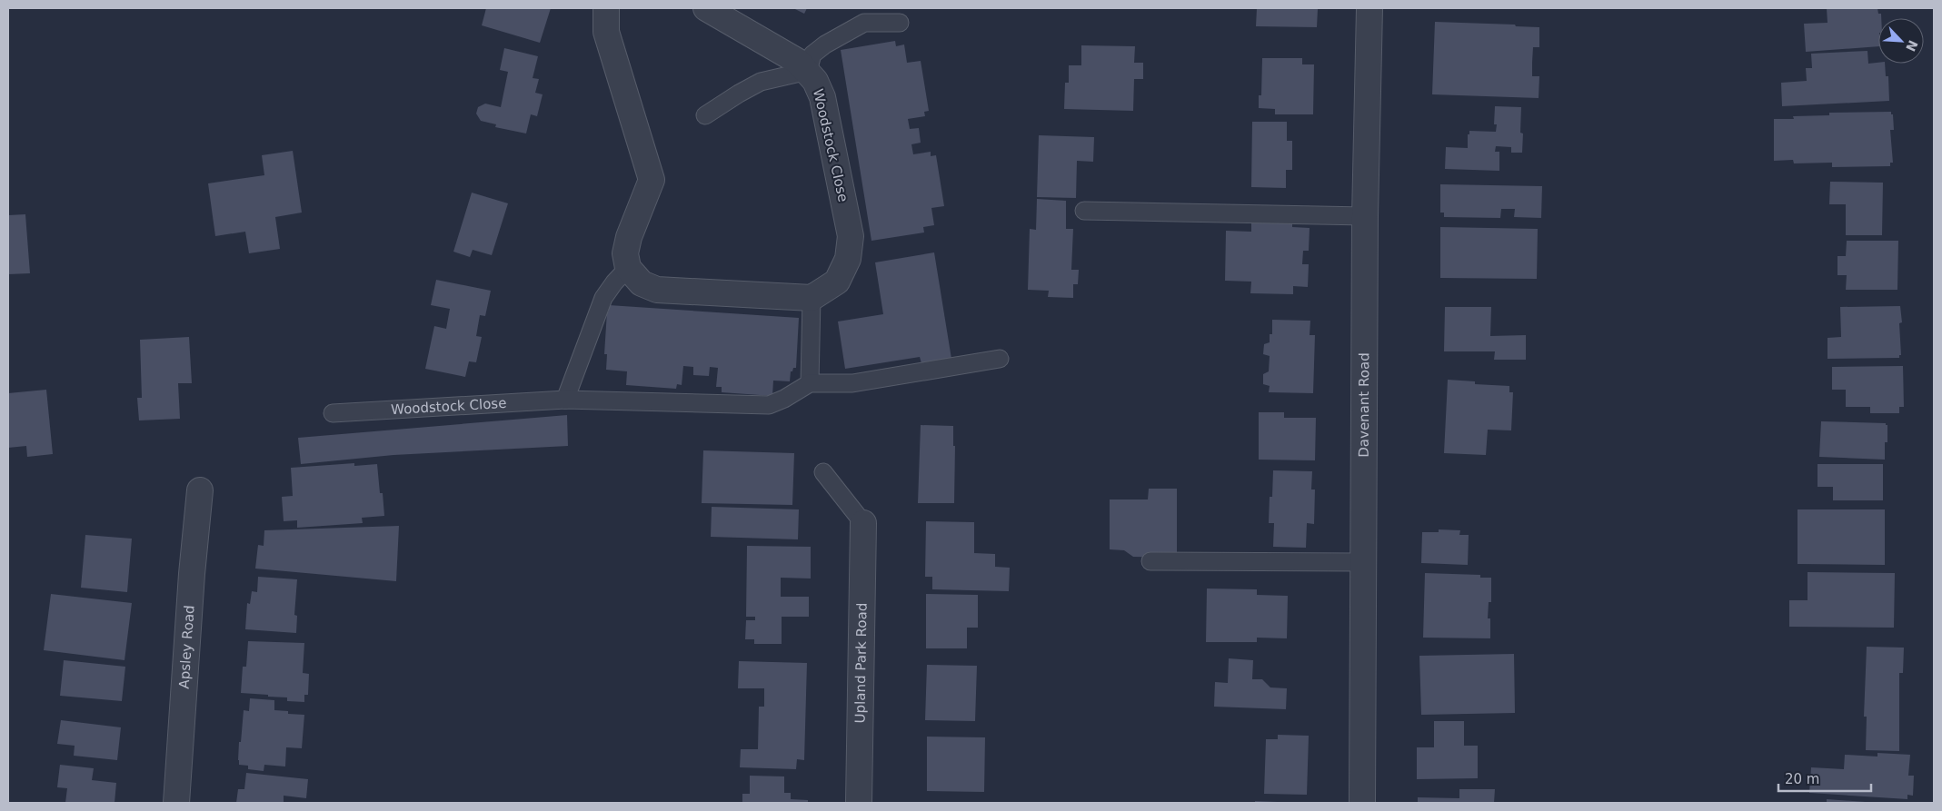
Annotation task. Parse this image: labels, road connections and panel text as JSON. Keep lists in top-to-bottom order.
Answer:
{
  "streets": {
    "street": [
      "Woodstock Close",
      "Davenant Road",
      "Apsley Road",
      "Upland Park Road"
    ]
  },
  "scale_bar": "20 m",
  "north": "bottom right"
}
